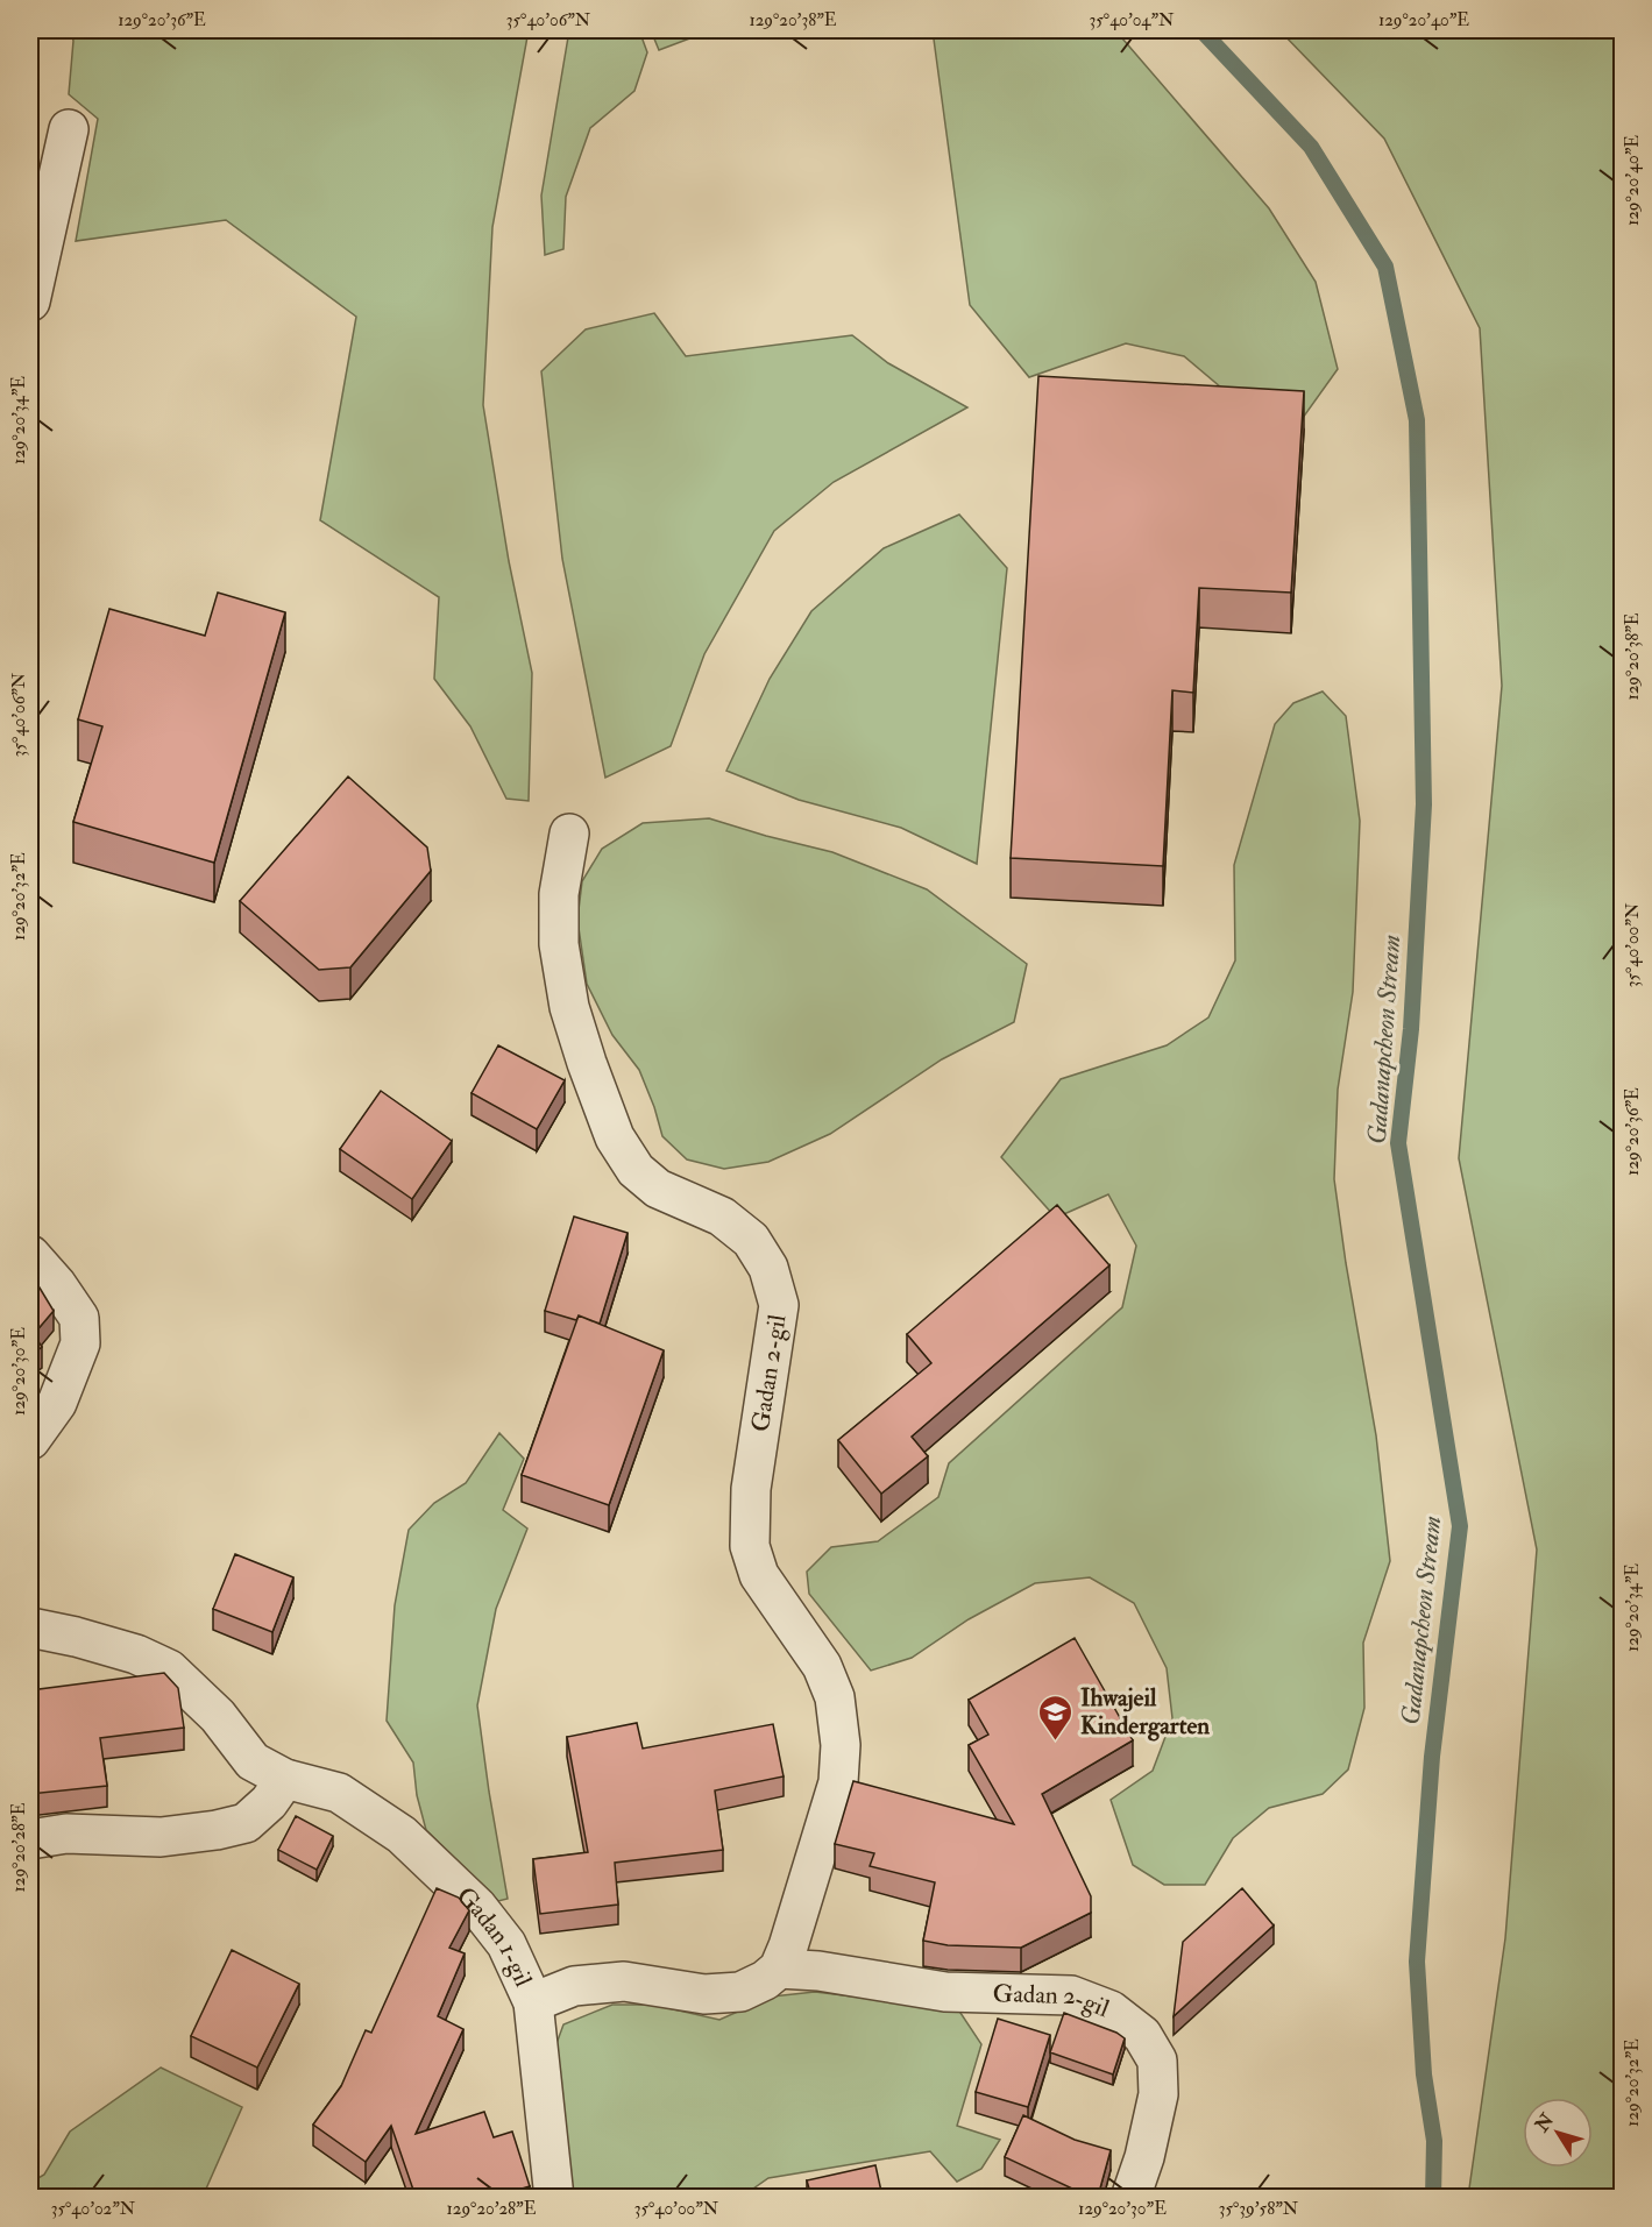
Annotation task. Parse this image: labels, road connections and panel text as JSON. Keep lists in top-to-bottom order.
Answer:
{
  "streets": {
    "street": ["Gadan 2-gil", "Gadan 1-gil"]
  },
  "water": ["Gadanapcheon Stream"],
  "places": {
    "school or university": ["Ihwajeil Kindergarten"]
  },
  "north": "top left",
  "coordinates": [
    "129°20'36\"E",
    "35°40'06\"N",
    "129°20'38\"E",
    "35°40'04\"N",
    "129°20'40\"E",
    "129°20'34\"E",
    "129°20'32\"E",
    "35°40'00\"N",
    "129°20'30\"E",
    "129°20'28\"E",
    "35°40'02\"N",
    "35°39'58\"N"
  ]
}
